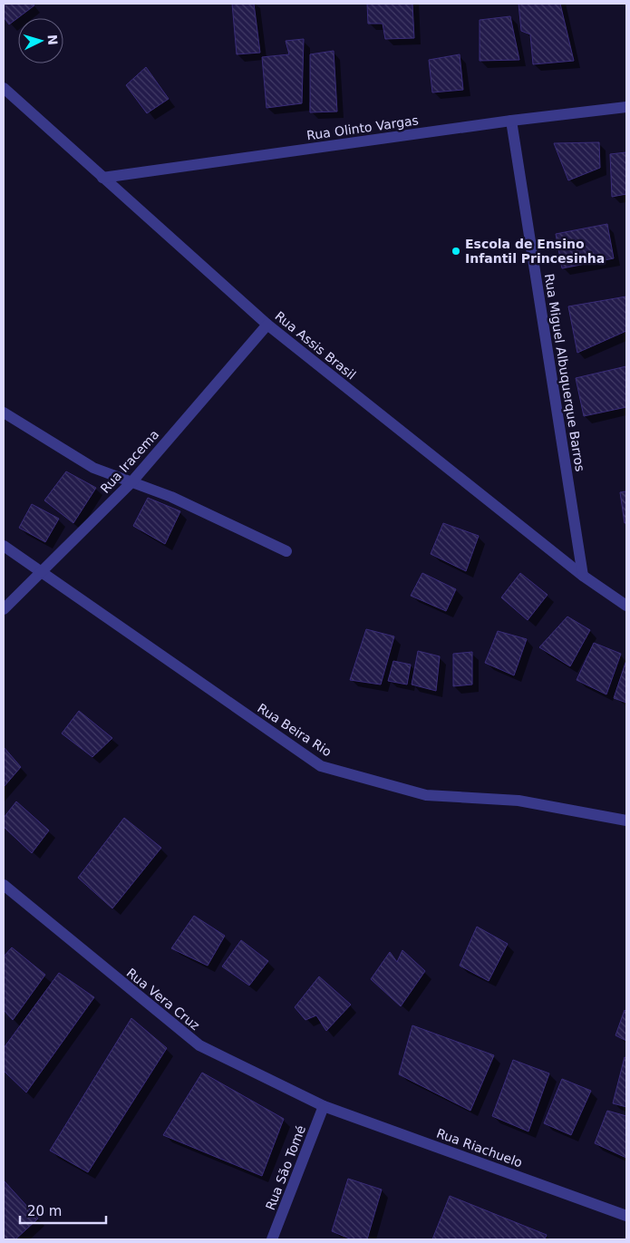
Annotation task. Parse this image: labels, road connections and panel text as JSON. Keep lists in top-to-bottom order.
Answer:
{
  "streets": {
    "street": [
      "Rua Olinto Vargas",
      "Rua Assis Brasil",
      "Rua Miguel Albuquerque Barros",
      "Rua Iracema",
      "Rua Beira Rio",
      "Rua Vera Cruz",
      "Rua Riachuelo",
      "Rua São Tomé"
    ]
  },
  "crossings": [
    ["Rua Olinto Vargas", "Rua Assis Brasil"],
    ["Rua Olinto Vargas", "Rua Miguel Albuquerque Barros"],
    ["Rua Assis Brasil", "Rua Miguel Albuquerque Barros"],
    ["Rua Assis Brasil", "Rua Iracema"],
    ["Rua Iracema", "Rua Beira Rio"],
    ["Rua Vera Cruz", "Rua Riachuelo"],
    ["Rua Vera Cruz", "Rua São Tomé"],
    ["Rua Riachuelo", "Rua São Tomé"]
  ],
  "places": ["Escola de Ensino Infantil Princesinha"],
  "scale_bar": "20 m",
  "north": "right"
}
